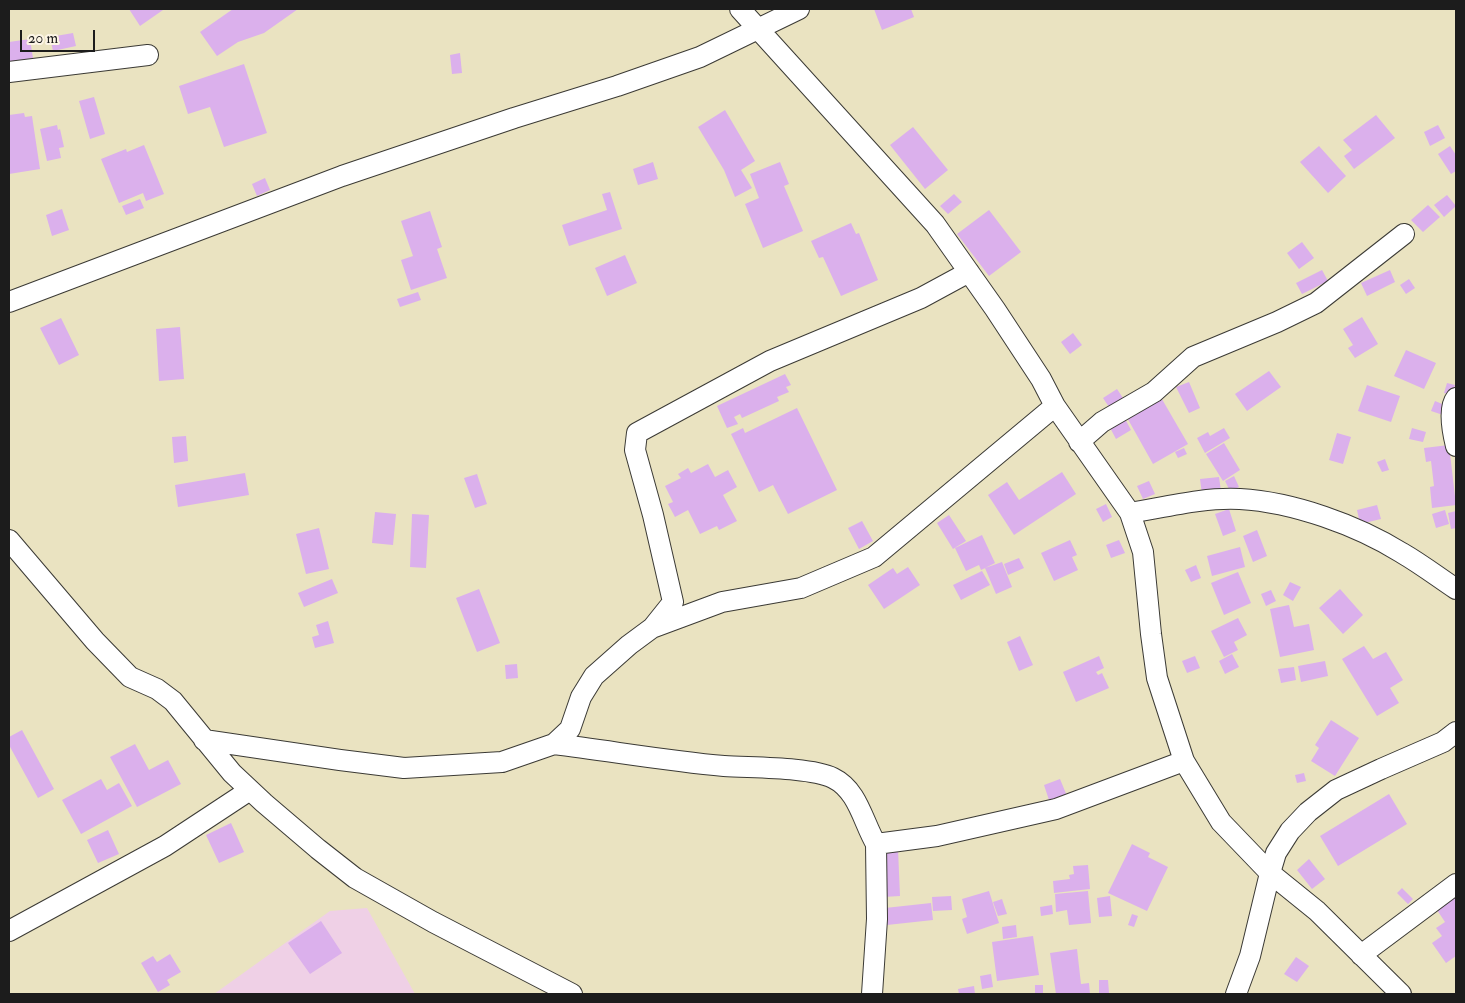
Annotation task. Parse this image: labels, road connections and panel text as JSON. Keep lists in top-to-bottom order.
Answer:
{
  "scale_bar": "20 m"
}
